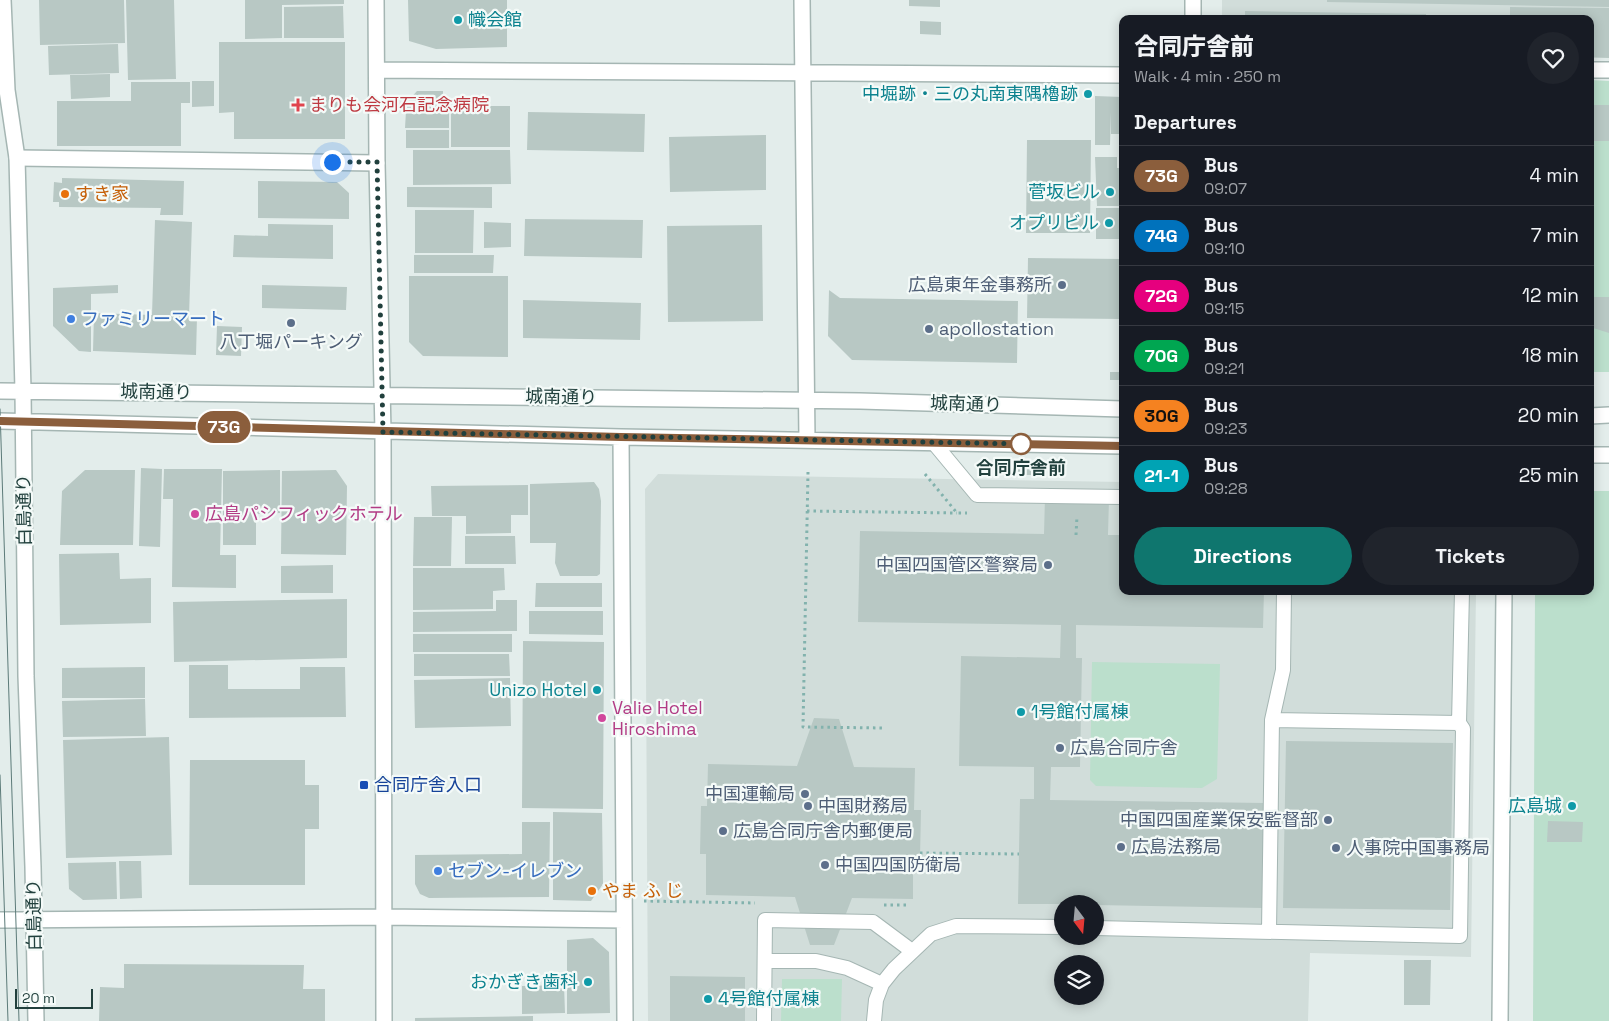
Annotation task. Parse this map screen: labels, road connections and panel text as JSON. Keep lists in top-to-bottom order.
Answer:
{
  "streets": {
    "street": ["城南通り", "白島通り"]
  },
  "crossings": [
    ["城南通り", "白島通り"]
  ],
  "places": {
    "other": [
      "幟会館",
      "中堀跡・三の丸南東隅櫓跡",
      "菅坂ビル",
      "すき家",
      "オプリビル",
      "広島東年金事務所",
      "ファミリーマート",
      "八丁堀パーキング",
      "apollostation",
      "合同庁舎前",
      "広島パシフィックホテル",
      "中国四国管区警察局",
      "Unizo Hotel",
      "1号館付属棟",
      "Valie Hotel Hiroshima",
      "広島合同庁舎",
      "中国運輸局",
      "中国財務局",
      "広島城",
      "中国四国産業保安監督部",
      "広島合同庁舎内郵便局",
      "広島法務局",
      "人事院中国事務局",
      "中国四国防衛局",
      "セブン-イレブン",
      "やま ふ じ",
      "おかぎき歯科",
      "4号館付属棟"
    ],
    "health": ["まりも会河石記念病院"],
    "transit": ["合同庁舎入口"]
  },
  "lines": ["bus line 73G"],
  "scale_bar": "20 m",
  "north": "bottom",
  "page": {
    "on_map": "73G",
    "heading": [
      ["合同庁舎前", "Walk · 4 min · 250 m"],
      "Departures"
    ],
    "list": [
      {
        "mark": "73G",
        "name": "Bus",
        "note": "09:07",
        "value": "4 min"
      },
      {
        "mark": "74G",
        "name": "Bus",
        "note": "09:10",
        "value": "7 min"
      },
      {
        "mark": "72G",
        "name": "Bus",
        "note": "09:15",
        "value": "12 min"
      },
      {
        "mark": "70G",
        "name": "Bus",
        "note": "09:21",
        "value": "18 min"
      },
      {
        "mark": "30G",
        "name": "Bus",
        "note": "09:23",
        "value": "20 min"
      },
      {
        "mark": "21-1",
        "name": "Bus",
        "note": "09:28",
        "value": "25 min"
      }
    ],
    "buttons": ["Directions", "Tickets"],
    "scale": "20 m"
  }
}
